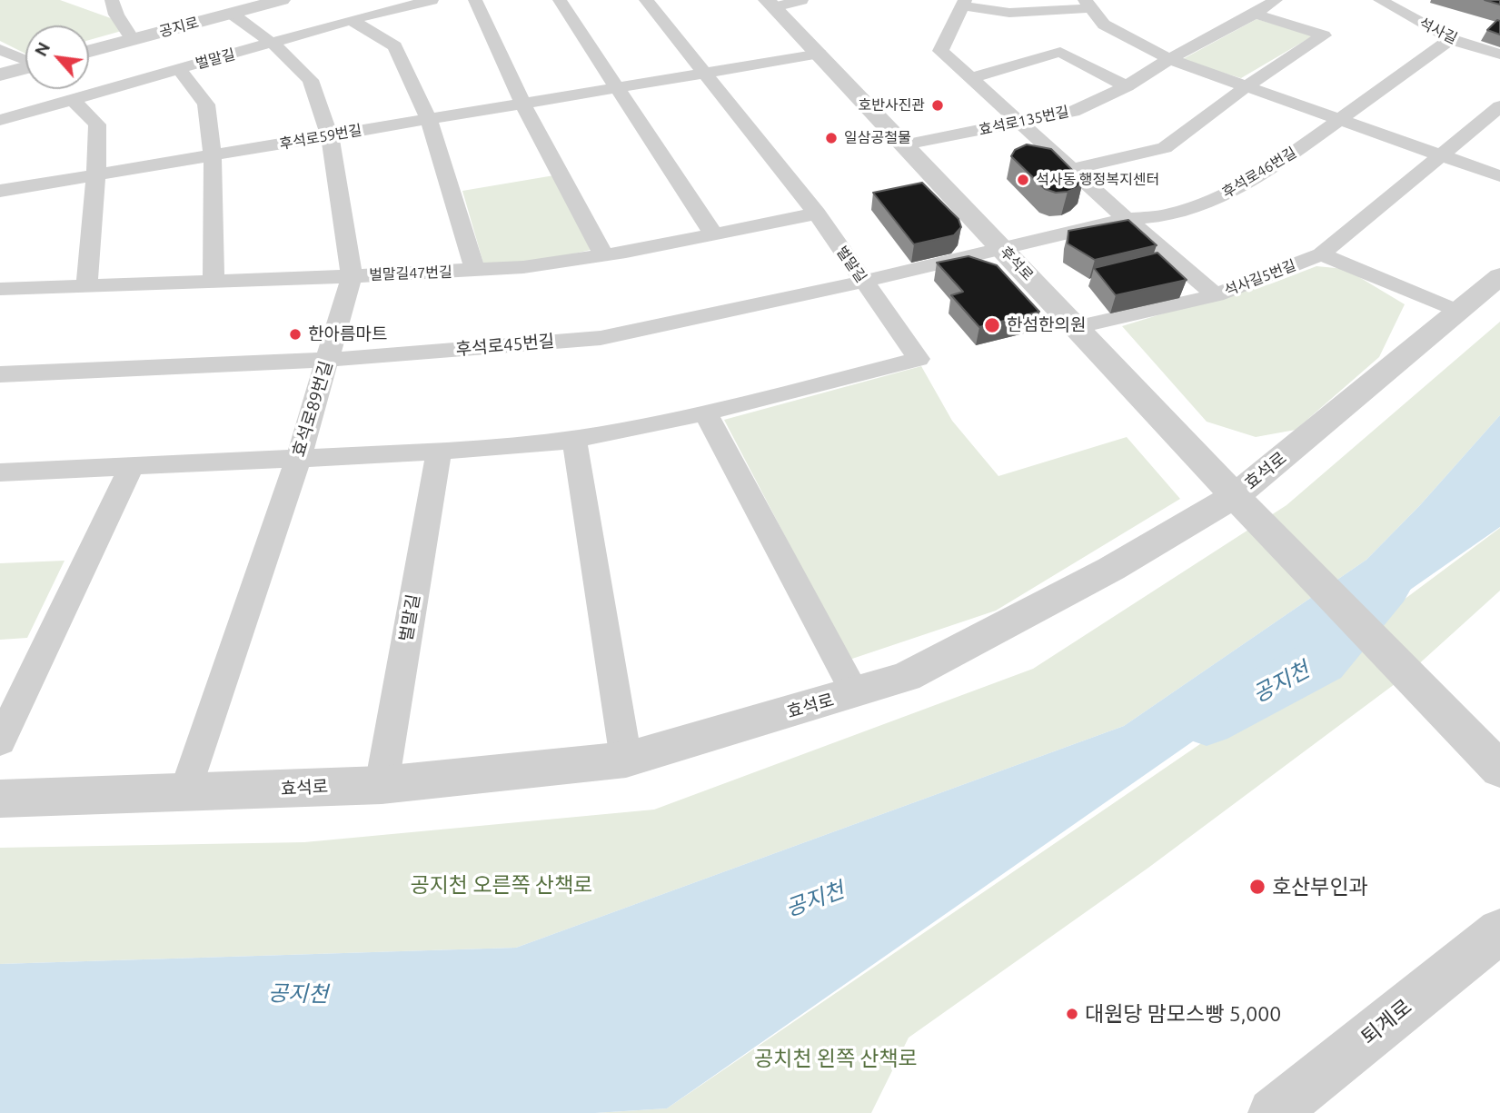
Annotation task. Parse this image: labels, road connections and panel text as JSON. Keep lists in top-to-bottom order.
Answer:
{
  "streets": {
    "street": [
      "공지로",
      "석사길",
      "벌말길",
      "효석로135번길",
      "후석로59번길",
      "후석로46번길",
      "후석로",
      "벌말길47번길",
      "석사길5번길",
      "후석로45번길",
      "효석로89번길",
      "효석로",
      "퇴계로"
    ]
  },
  "crossings": [
    ["공지로", "효석로89번길"],
    ["석사길", "후석로46번길"],
    ["벌말길", "후석로59번길"],
    ["벌말길", "벌말길47번길"],
    ["벌말길", "후석로45번길"],
    ["벌말길", "효석로89번길"],
    ["벌말길", "효석로"],
    ["효석로135번길", "후석로"],
    ["효석로135번길", "석사길5번길"],
    ["후석로59번길", "후석로"],
    ["후석로59번길", "효석로89번길"],
    ["후석로46번길", "후석로"],
    ["후석로46번길", "석사길5번길"],
    ["후석로46번길", "후석로45번길"],
    ["후석로", "후석로45번길"],
    ["후석로", "효석로"],
    ["벌말길47번길", "효석로89번길"],
    ["후석로45번길", "효석로89번길"],
    ["효석로89번길", "효석로"]
  ],
  "water": ["공지천"],
  "parks": ["공지천 오른쪽 산책로", "공치천 왼쪽 산책로"],
  "places": [
    "호반사진관",
    "일삼공철물",
    "석사동 행정복지센터",
    "한섬한의원",
    "한아름마트",
    "호산부인과",
    "대원당 맘모스빵 5,000"
  ],
  "north": "top left"
}
